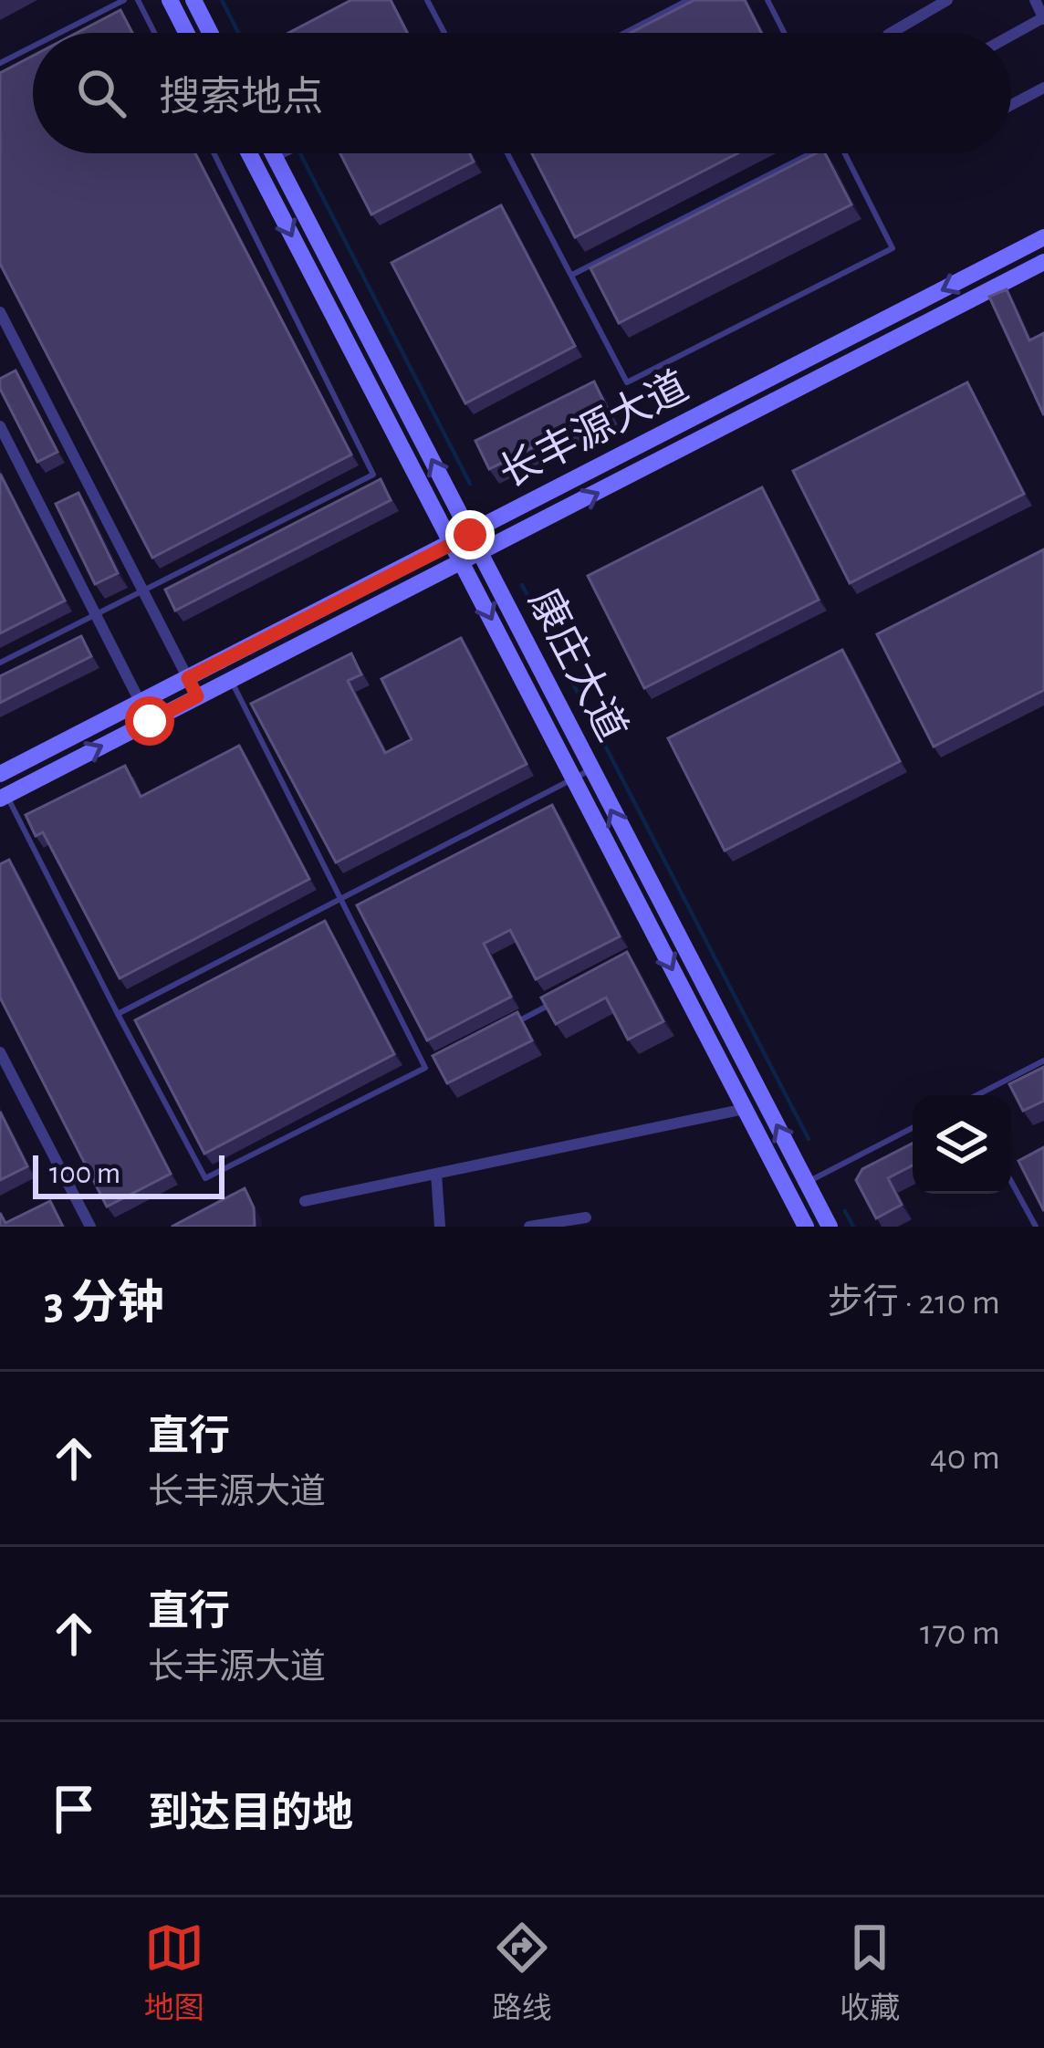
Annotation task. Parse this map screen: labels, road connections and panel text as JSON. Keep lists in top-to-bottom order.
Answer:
{
  "streets": {
    "main road": ["长丰源大道", "康庄大道"]
  },
  "crossings": [
    ["长丰源大道", "康庄大道"]
  ],
  "scale_bar": "100 m",
  "page": {
    "search": "搜索地点",
    "scale": "100 m",
    "heading": ["3 分钟", "步行 · 210 m"],
    "list": [
      ["直行", "长丰源大道", "40 m"],
      ["直行", "长丰源大道", "170 m"],
      "到达目的地"
    ],
    "nav": ["地图", "路线", "收藏"]
  }
}
